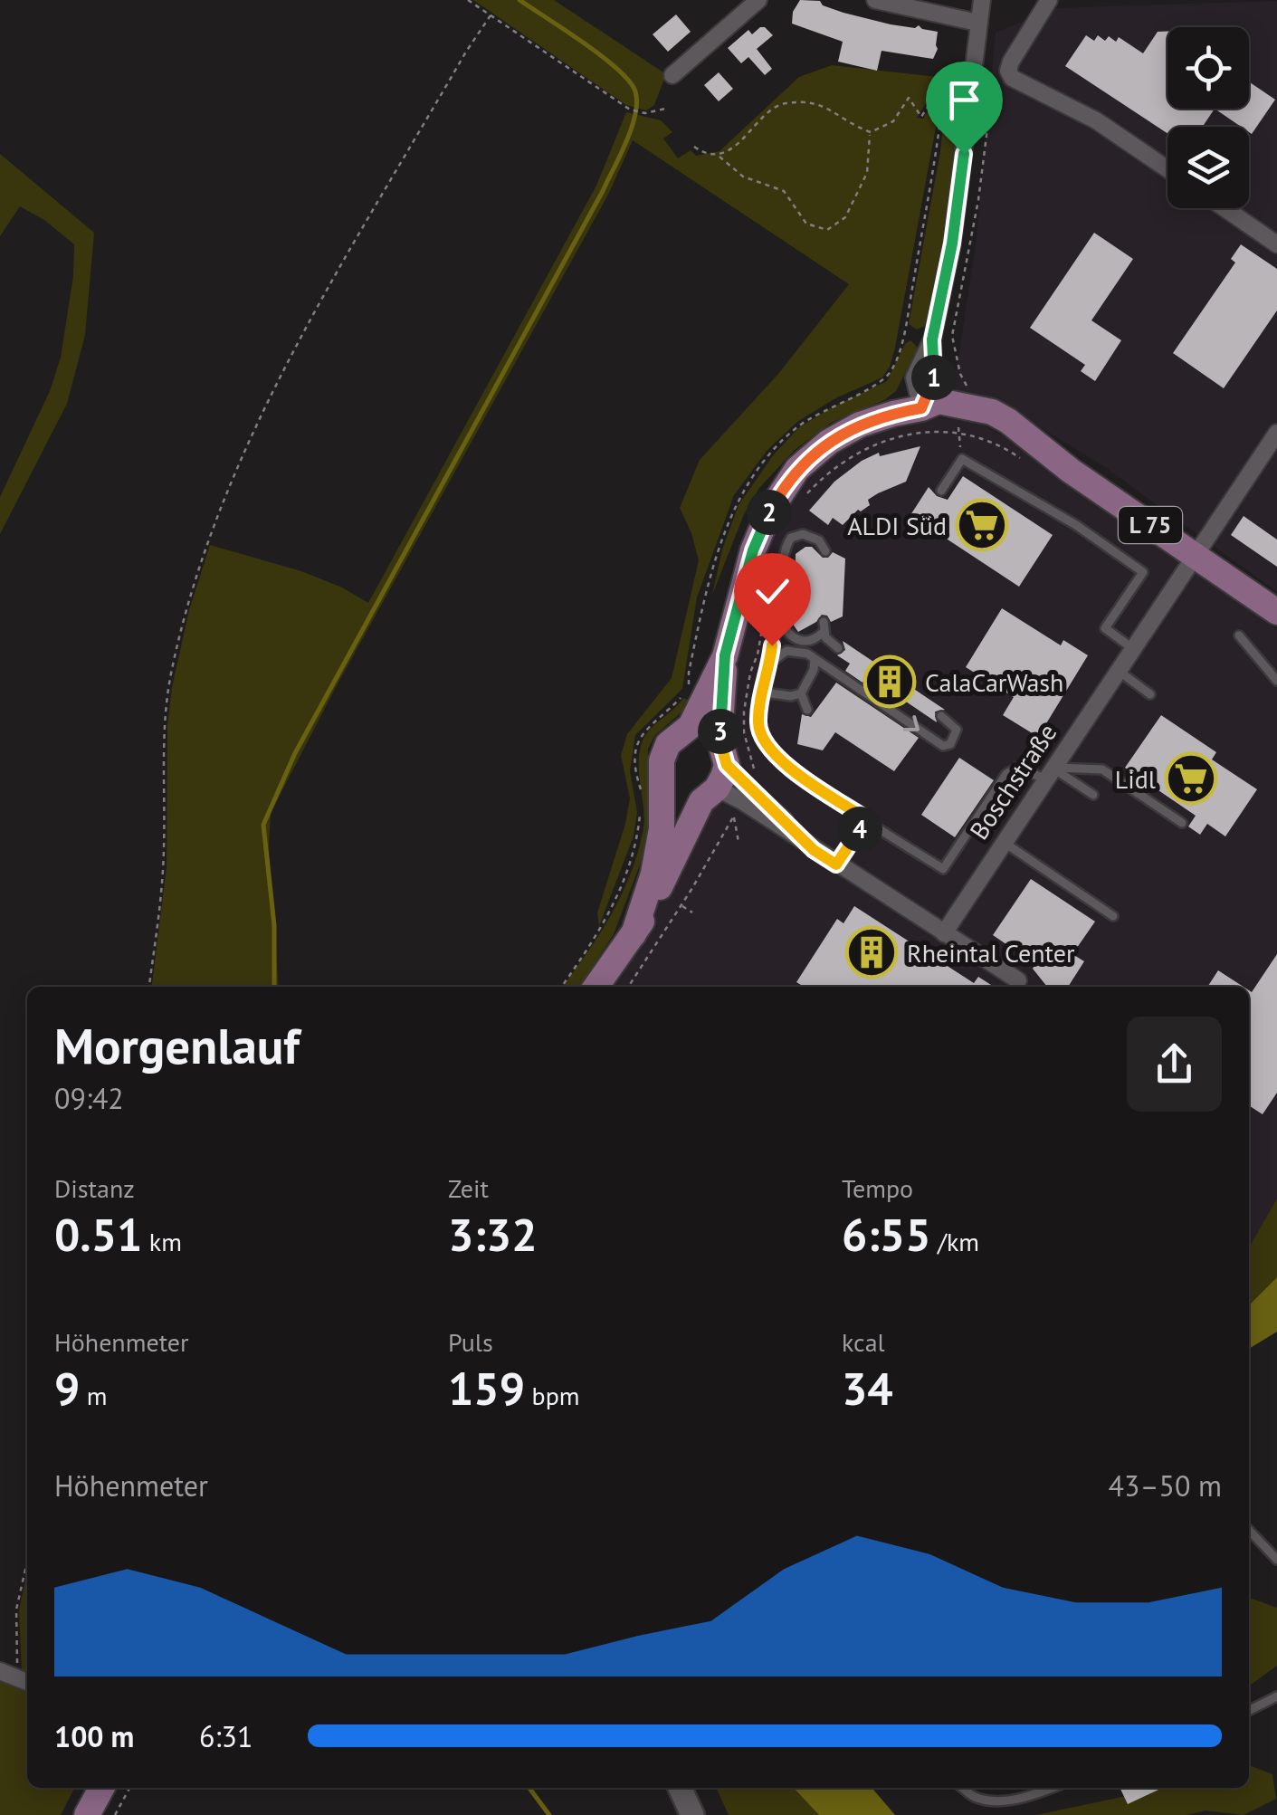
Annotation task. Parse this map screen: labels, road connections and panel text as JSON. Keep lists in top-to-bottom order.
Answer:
{
  "streets": {
    "main road": ["L 75"],
    "street": ["Boschstraße"]
  },
  "crossings": [
    ["L 75", "Boschstraße"]
  ],
  "places": {
    "supermarket": ["ALDI Süd", "Lidl"],
    "building": ["CalaCarWash", "Rheintal Center"]
  },
  "page": {
    "pins": [
      "1",
      "2",
      "3",
      "4"
    ],
    "heading": ["Morgenlauf", "09:42"],
    "stats": [
      ["Distanz", "0.51 km"],
      ["Zeit", "3:32"],
      ["Tempo", "6:55 /km"],
      ["Höhenmeter", "9 m"],
      ["Puls", "159 bpm"],
      ["kcal", "34"]
    ],
    "chart": ["Höhenmeter", "43–50 m"],
    "list": [
      {
        "name": "100 m",
        "note": "6:31"
      }
    ]
  }
}
